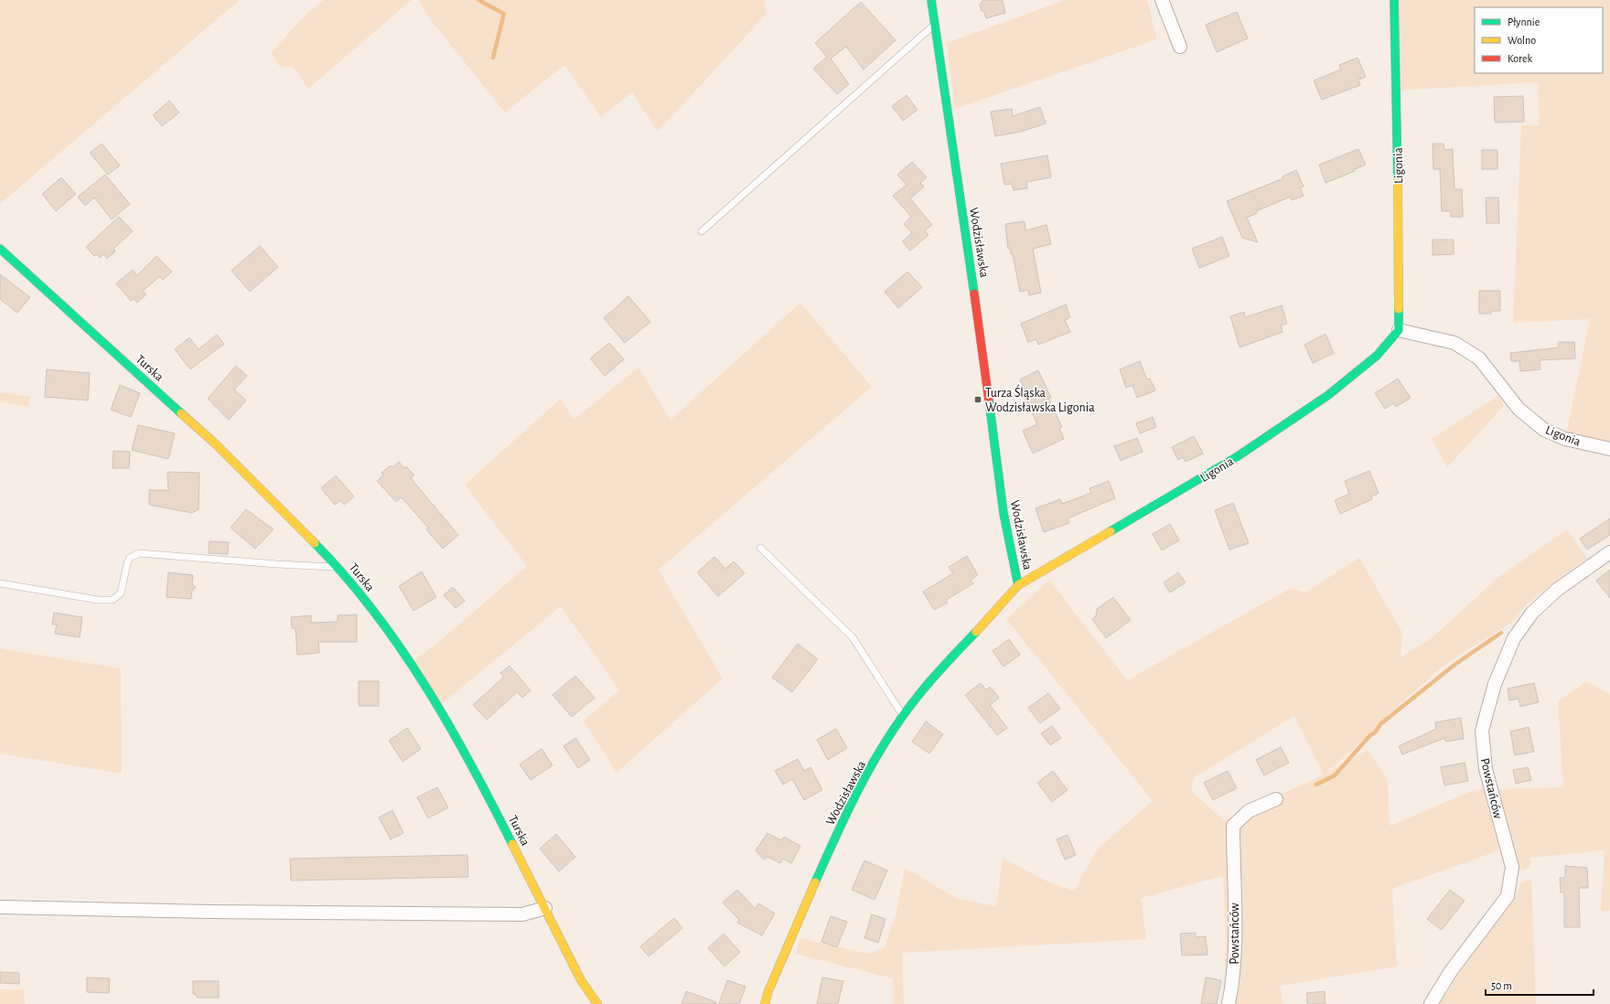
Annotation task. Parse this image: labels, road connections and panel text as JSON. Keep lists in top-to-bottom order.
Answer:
{
  "streets": {
    "street": [
      "Ligonia",
      "Wodzisławska",
      "Turska",
      "Powstańców"
    ]
  },
  "crossings": [
    ["Ligonia", "Wodzisławska"]
  ],
  "places": {
    "transit": ["Turza Śląska Wodzisławska Ligonia"]
  },
  "legend": ["Płynnie", "Wolno", "Korek"],
  "scale_bar": "50 m"
}
